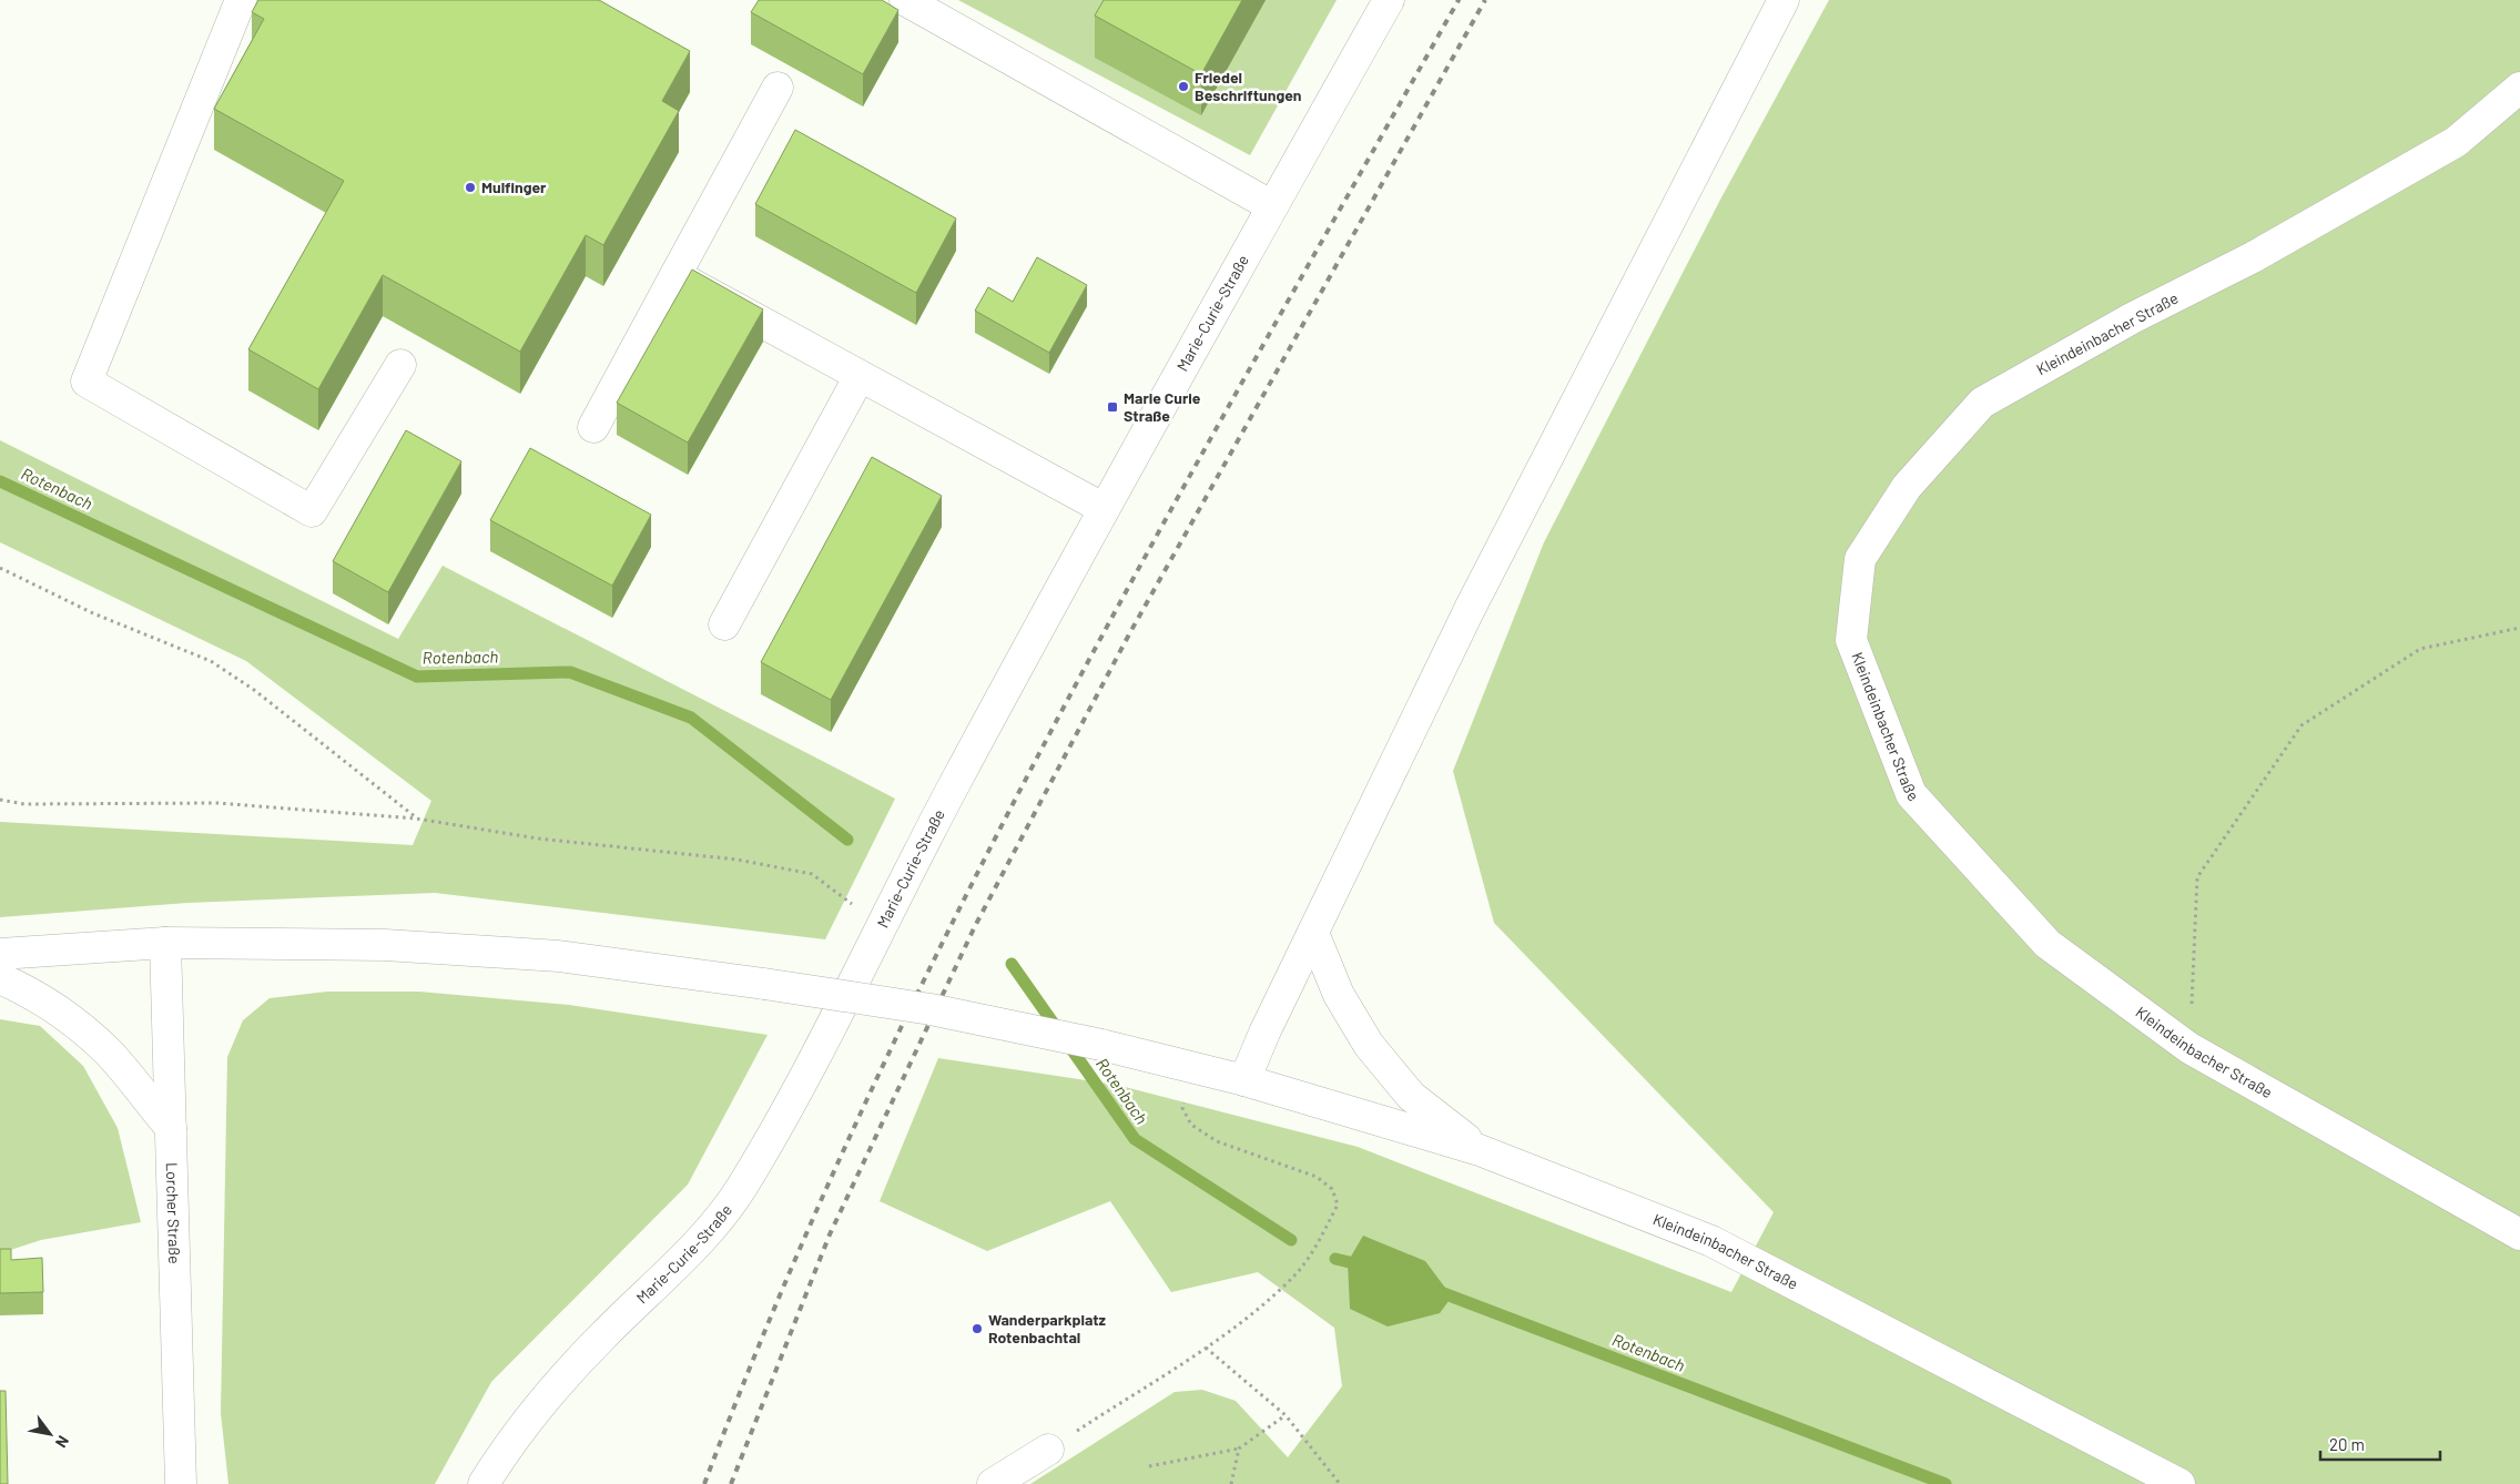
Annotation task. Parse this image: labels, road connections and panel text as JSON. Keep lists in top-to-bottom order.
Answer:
{
  "streets": {
    "street": ["Marie-Curie-Straße", "Kleindeinbacher Straße", "Lorcher Straße"]
  },
  "crossings": [
    ["Kleindeinbacher Straße", "Lorcher Straße"]
  ],
  "water": ["Rotenbach"],
  "places": {
    "other": ["Friedel Beschriftungen", "Mulfinger", "Wanderparkplatz Rotenbachtal"],
    "transit": ["Marie Curie Straße"]
  },
  "scale_bar": "20 m",
  "north": "bottom right"
}
